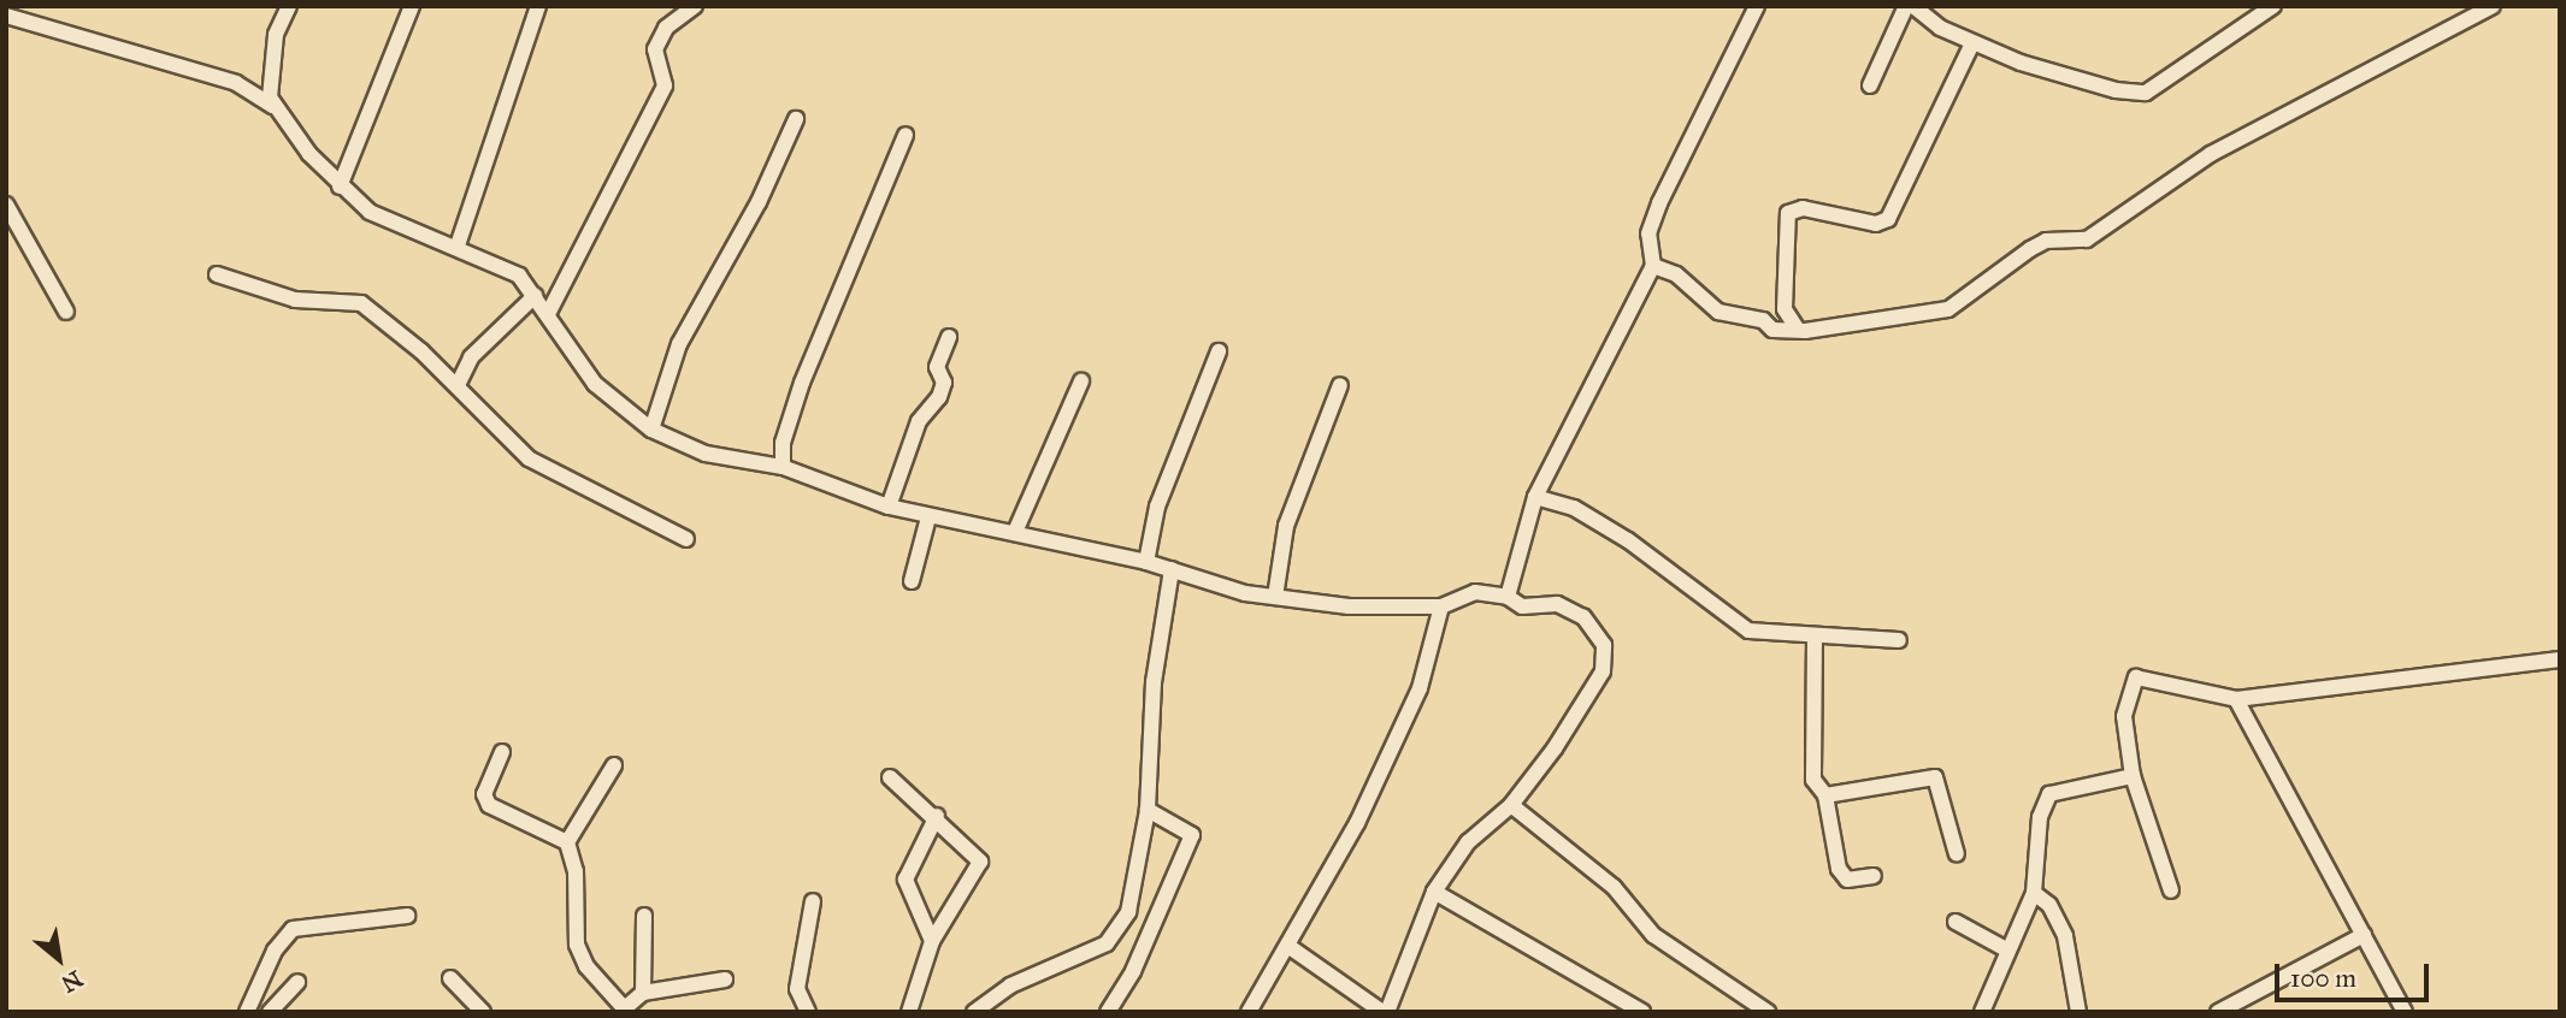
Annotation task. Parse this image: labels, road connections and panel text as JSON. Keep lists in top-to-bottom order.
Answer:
{
  "scale_bar": "100 m",
  "north": "bottom right"
}
